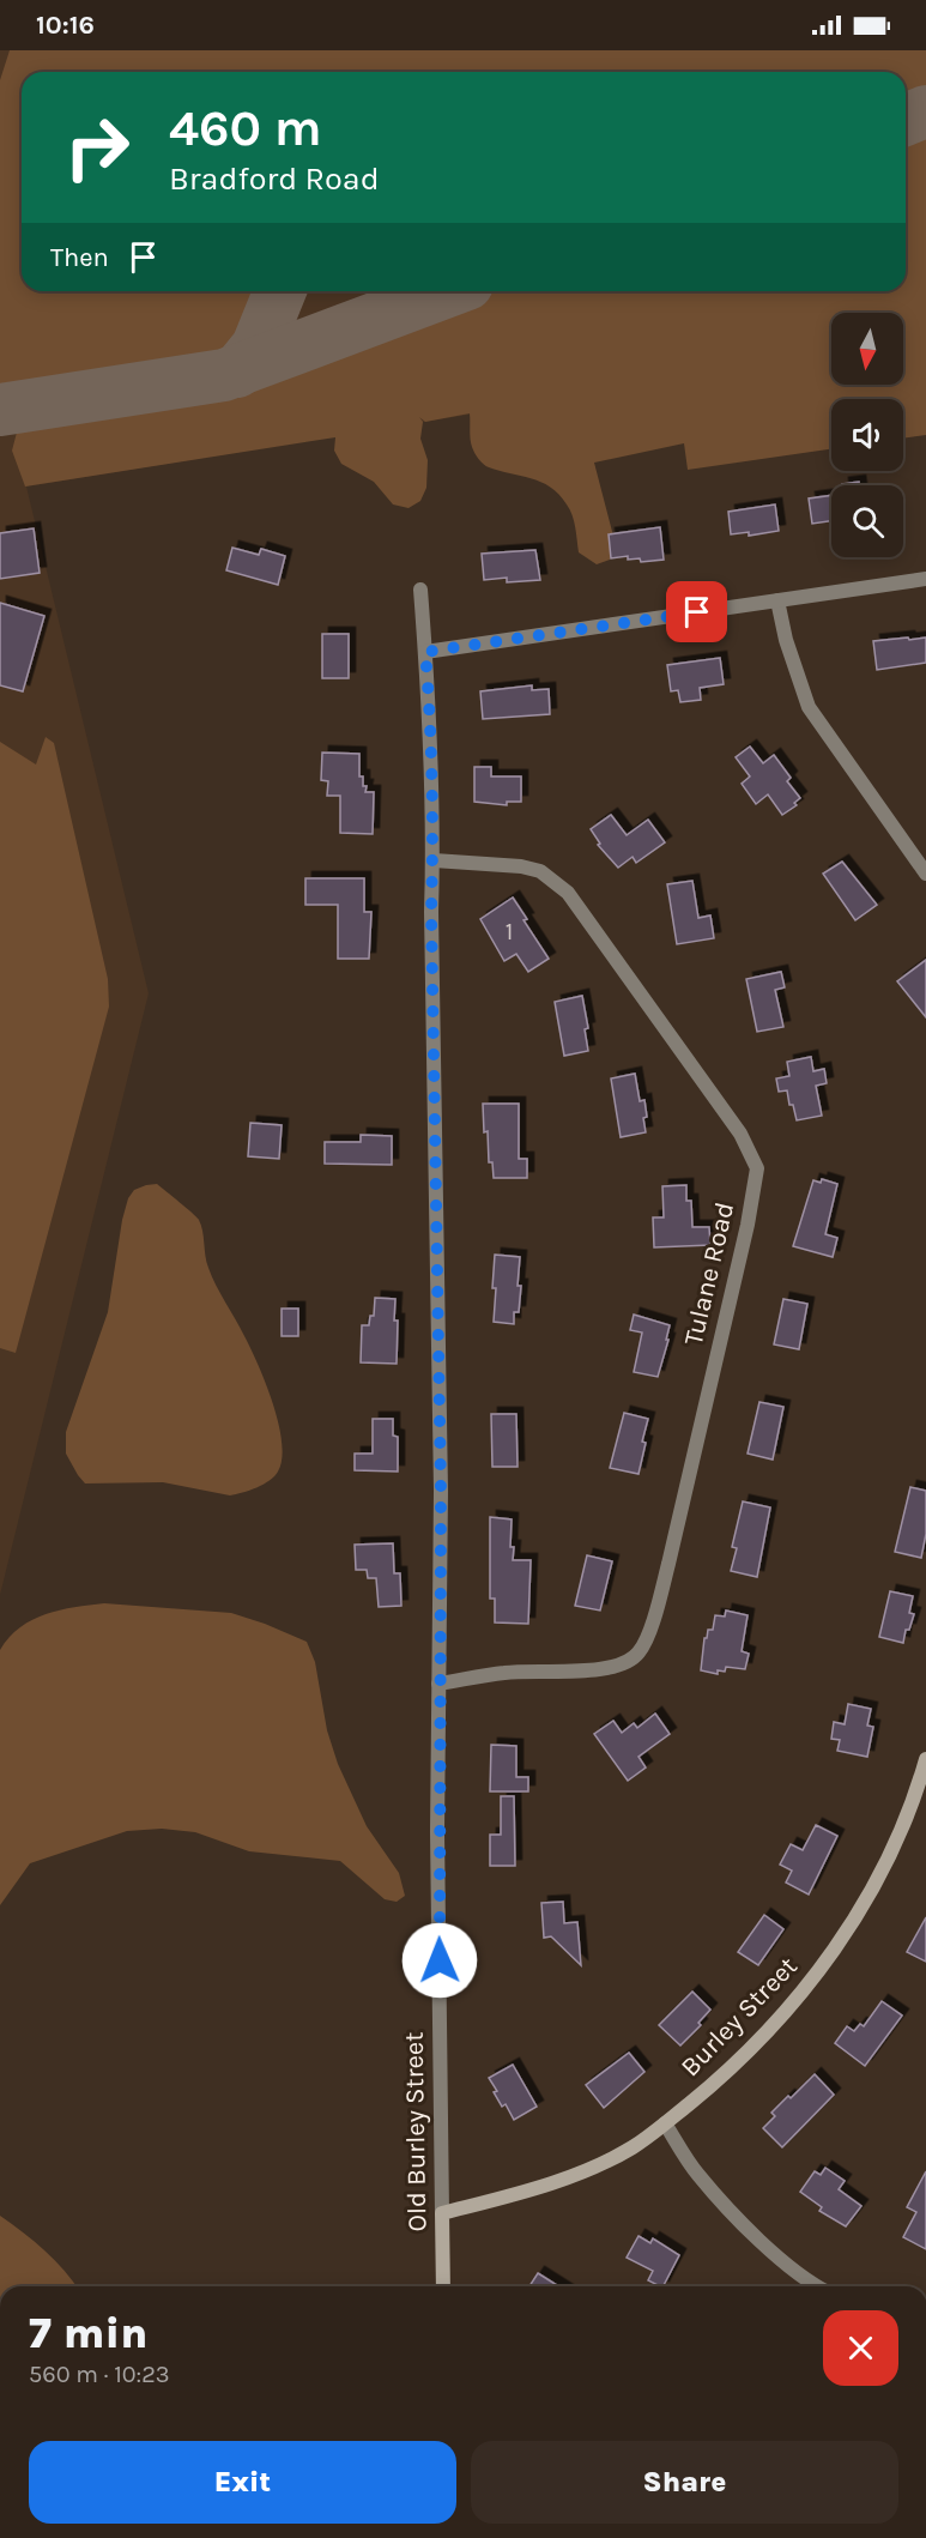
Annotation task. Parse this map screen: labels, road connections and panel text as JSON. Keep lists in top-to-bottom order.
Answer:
{
  "streets": {
    "main road": ["Burley Street", "Old Burley Street"],
    "street": ["Tulane Road"]
  },
  "crossings": [
    ["Tulane Road", "Old Burley Street"],
    ["Burley Street", "Old Burley Street"]
  ],
  "house_numbers": ["1"],
  "north": "bottom",
  "page": {
    "status": "10:16",
    "turn": ["460 m", "Bradford Road"],
    "then": "Then",
    "heading": ["7 min", "560 m · 10:23"],
    "buttons": ["Exit", "Share"]
  }
}
